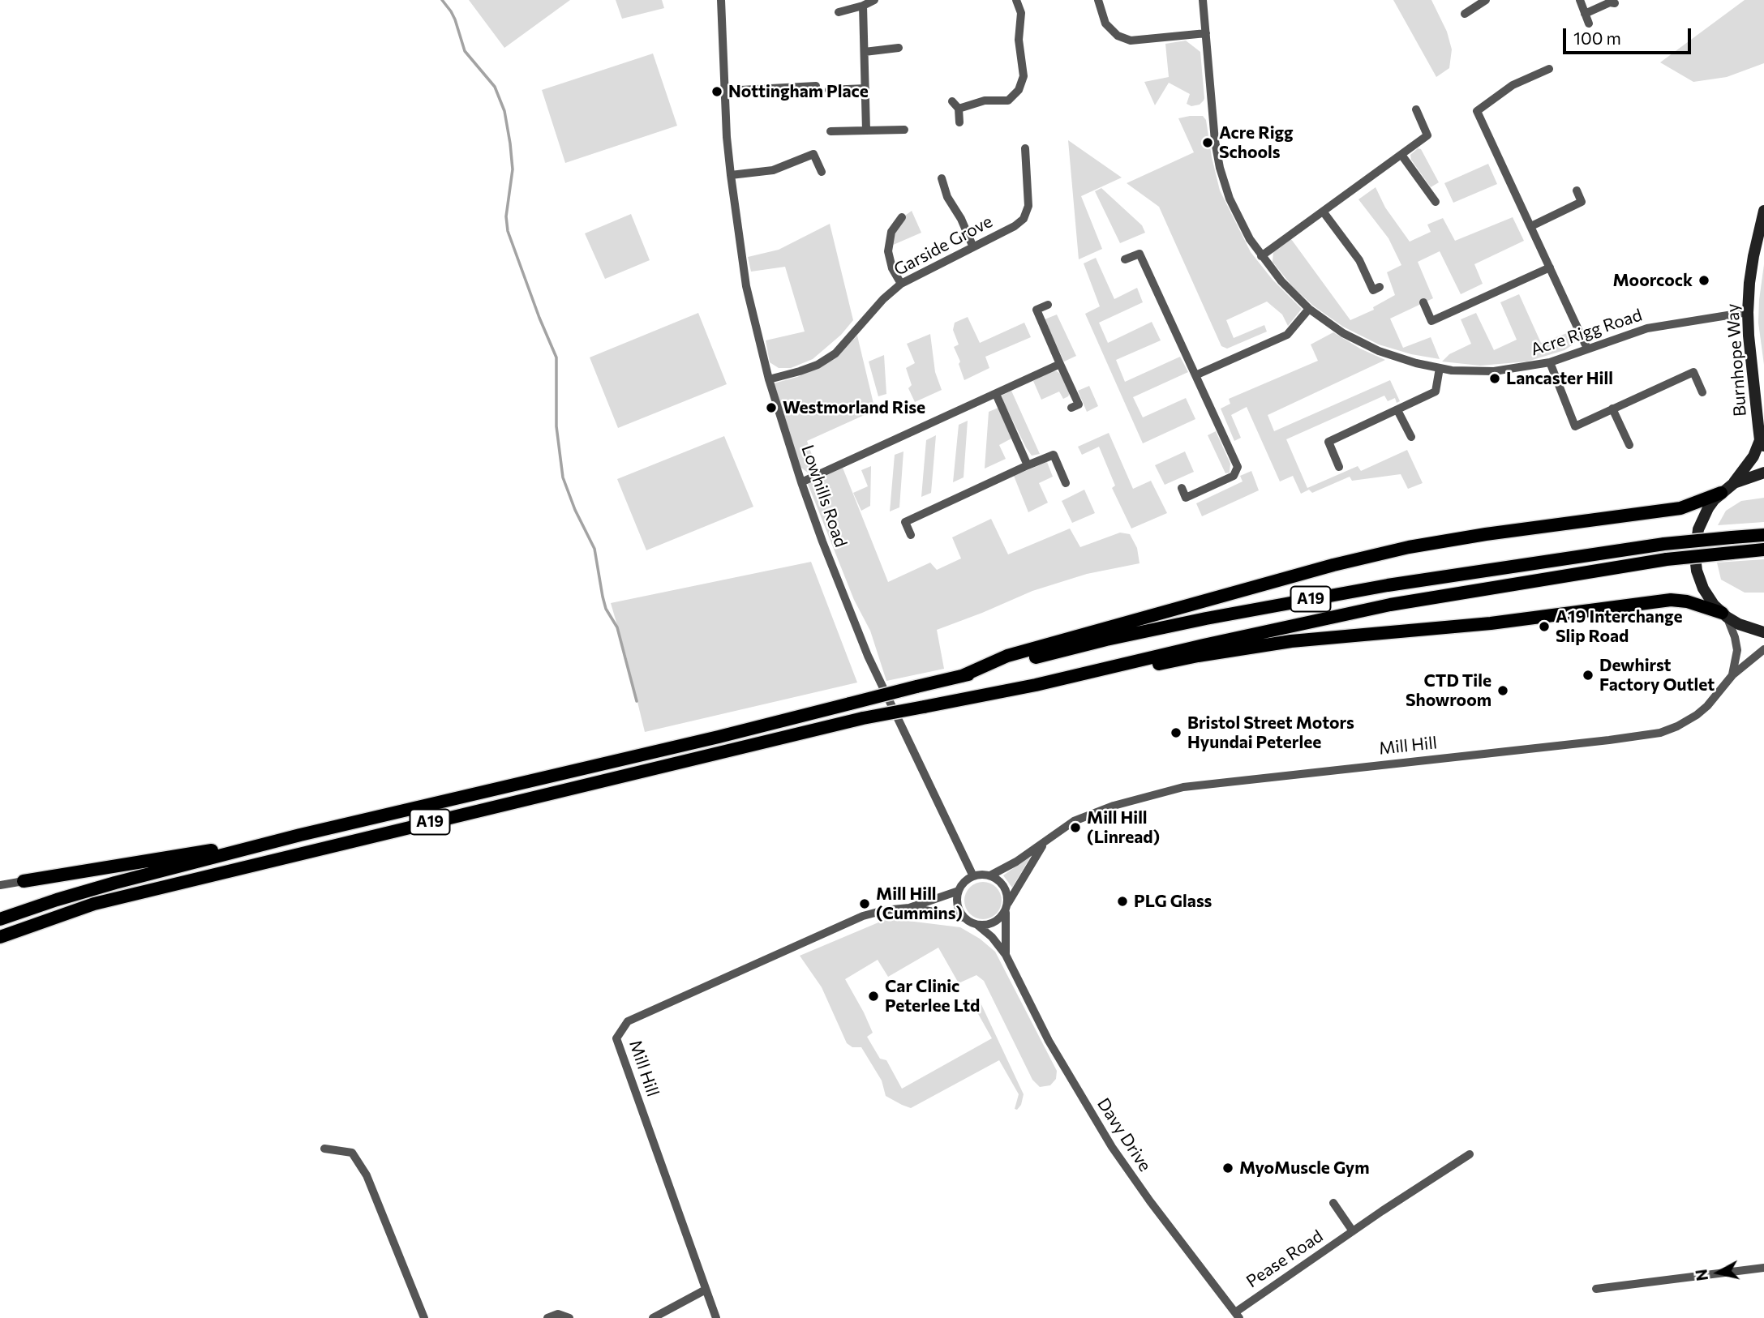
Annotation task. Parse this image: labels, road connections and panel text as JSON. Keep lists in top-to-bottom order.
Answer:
{
  "streets": {
    "highway": ["A19"],
    "main road": ["Burnhope Way"],
    "street": [
      "Garside Grove",
      "Acre Rigg Road",
      "Lowhills Road",
      "Mill Hill",
      "Davy Drive",
      "Pease Road"
    ]
  },
  "crossings": [
    ["Garside Grove", "Lowhills Road"],
    ["Acre Rigg Road", "Burnhope Way"],
    ["Lowhills Road", "Mill Hill"],
    ["Lowhills Road", "Davy Drive"],
    ["Mill Hill", "Davy Drive"],
    ["Davy Drive", "Pease Road"]
  ],
  "places": [
    "Nottingham Place",
    "Acre Rigg Schools",
    "Moorcock",
    "Lancaster Hill",
    "Westmorland Rise",
    "A19 Interchange Slip Road",
    "Dewhirst Factory Outlet",
    "CTD Tile Showroom",
    "Bristol Street Motors Hyundai Peterlee",
    "Mill Hill (Linread)",
    "PLG Glass",
    "Mill Hill (Cummins)",
    "Car Clinic Peterlee Ltd",
    "MyoMuscle Gym"
  ],
  "scale_bar": "100 m",
  "north": "left"
}
